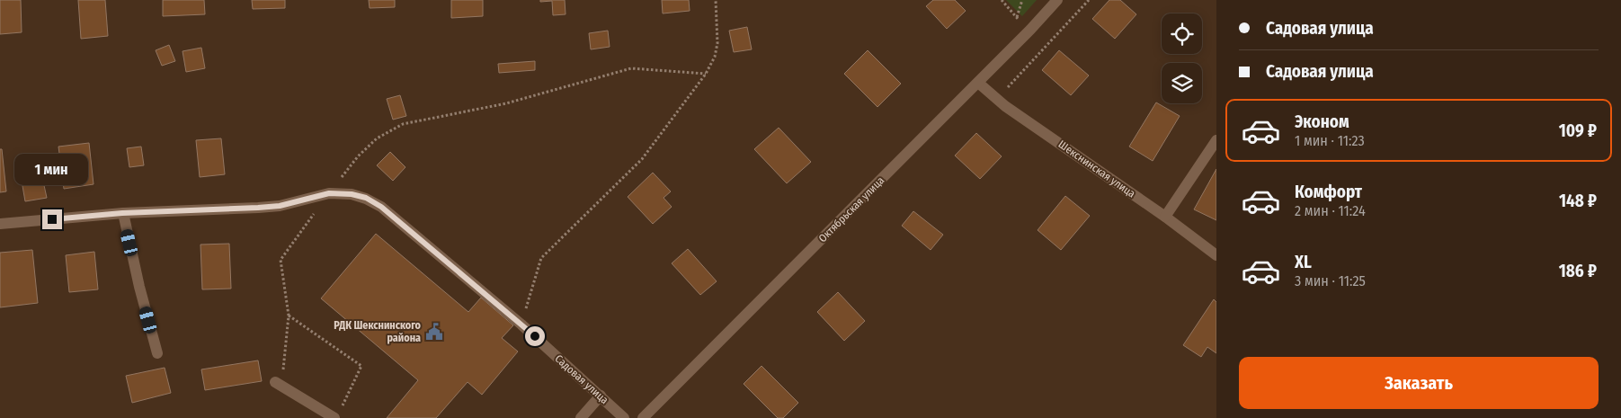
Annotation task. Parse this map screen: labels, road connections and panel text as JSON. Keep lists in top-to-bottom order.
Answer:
{
  "streets": {
    "street": ["Шекснинская улица", "Октябрьская улица", "Садовая улица"]
  },
  "crossings": [
    ["Шекснинская улица", "Октябрьская улица"]
  ],
  "places": {
    "public building": ["РДК Шекснинского района"]
  },
  "page": {
    "banner": ["Садовая улица", "Садовая улица"],
    "list": [
      {
        "name": "Эконом",
        "note": "1 мин · 11:23",
        "value": "109 ₽"
      },
      {
        "name": "Комфорт",
        "note": "2 мин · 11:24",
        "value": "148 ₽"
      },
      {
        "name": "XL",
        "note": "3 мин · 11:25",
        "value": "186 ₽"
      }
    ],
    "bubble": "1 мин",
    "buttons": "Заказать"
  }
}
